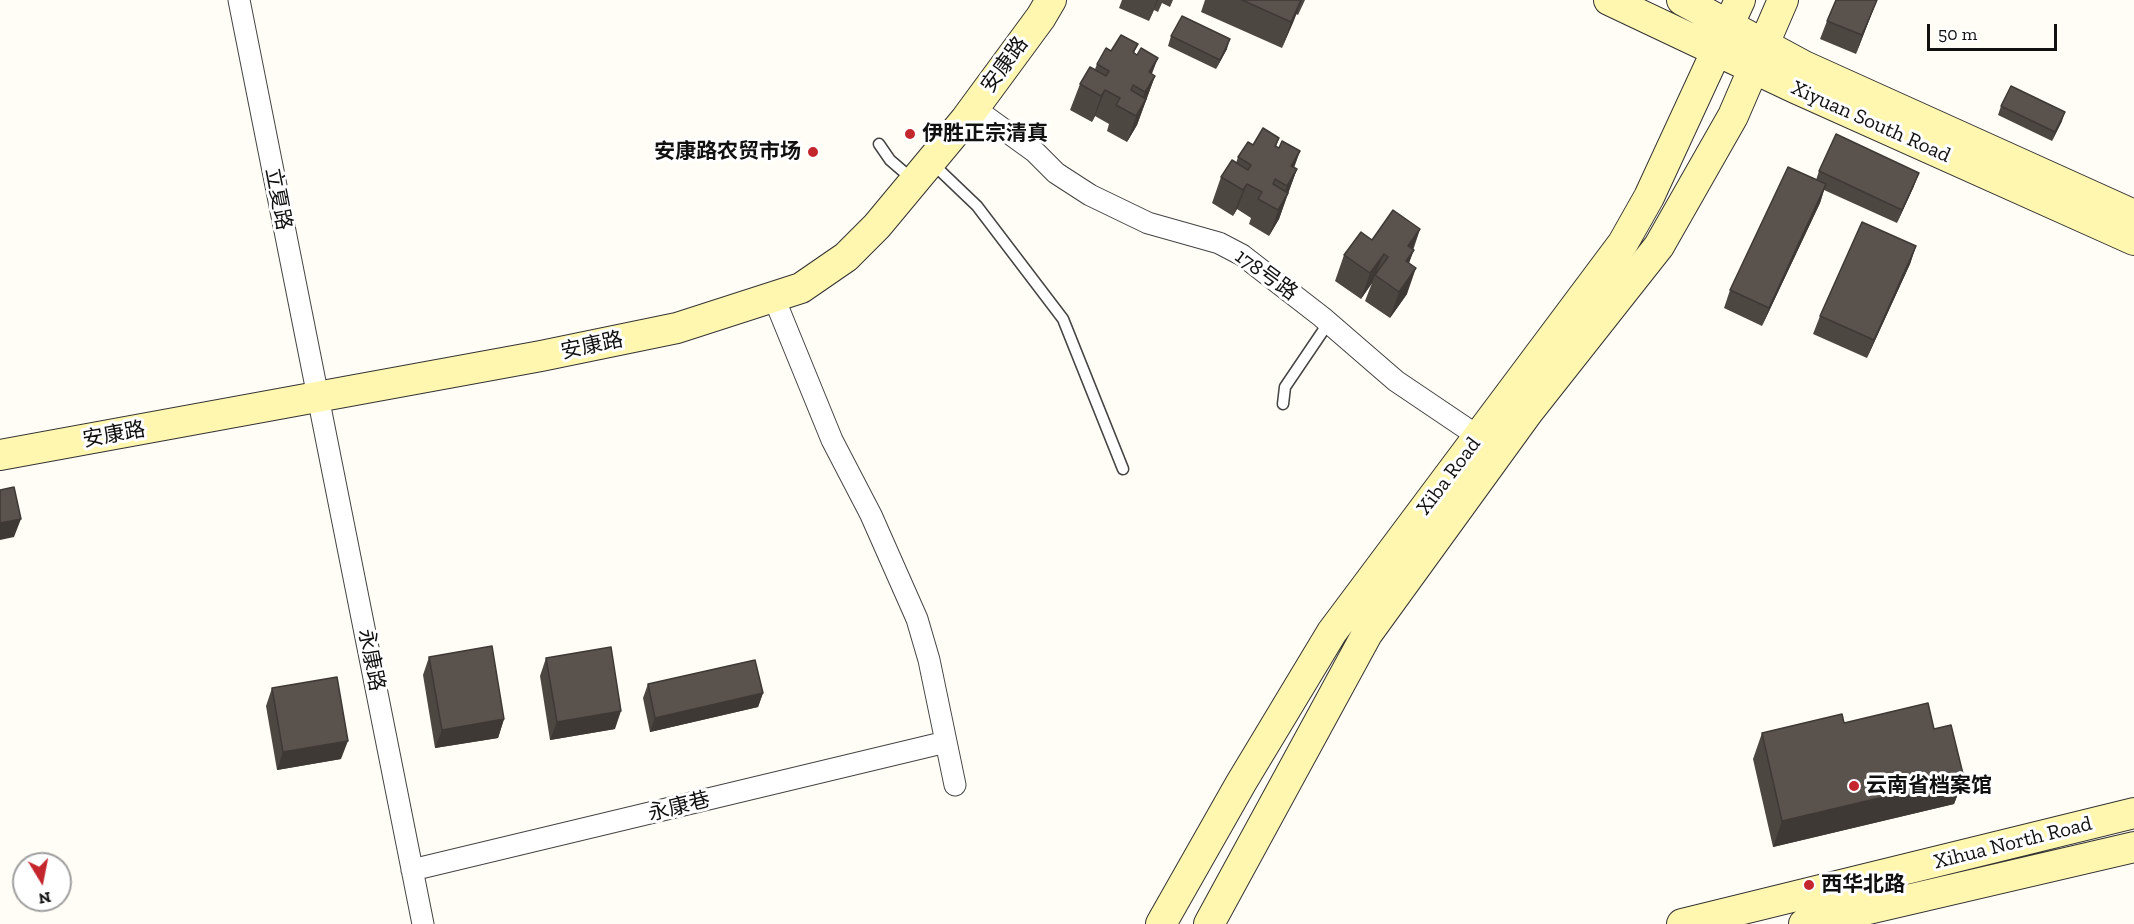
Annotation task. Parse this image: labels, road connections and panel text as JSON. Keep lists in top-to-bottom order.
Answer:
{
  "streets": {
    "main road": [
      "安康路",
      "Xiyuan South Road",
      "Xiba Road",
      "Xihua North Road"
    ],
    "street": [
      "立夏路",
      "178号路",
      "永康路",
      "永康巷"
    ]
  },
  "crossings": [
    ["安康路", "立夏路"],
    ["安康路", "178号路"],
    ["安康路", "永康路"],
    ["Xiyuan South Road", "Xiba Road"],
    ["立夏路", "永康路"],
    ["178号路", "Xiba Road"],
    ["永康路", "永康巷"]
  ],
  "places": [
    "伊胜正宗清真",
    "安康路农贸市场",
    "云南省档案馆",
    "西华北路"
  ],
  "scale_bar": "50 m",
  "north": "bottom"
}
